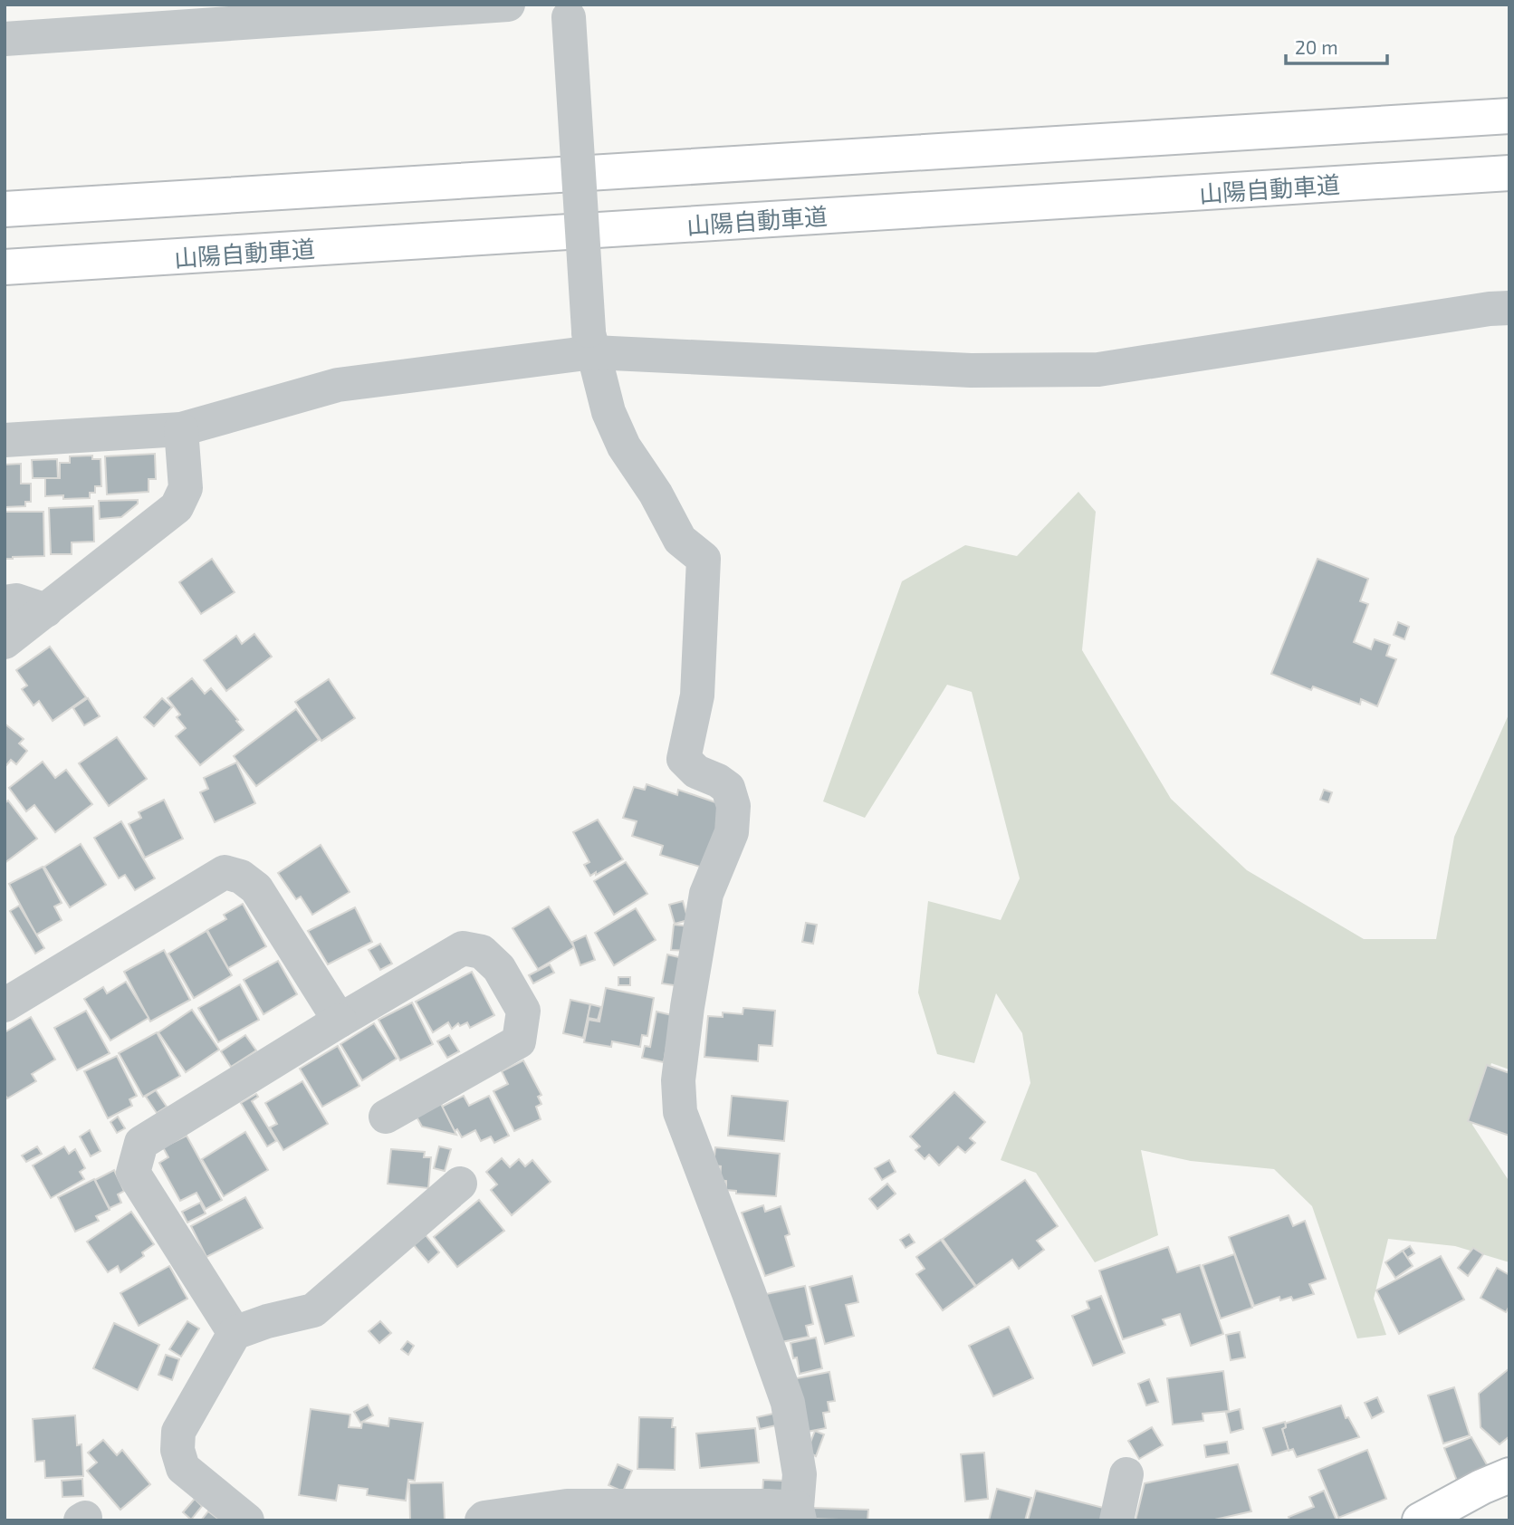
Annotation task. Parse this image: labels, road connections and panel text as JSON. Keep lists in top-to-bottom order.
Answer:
{
  "streets": {
    "main road": ["山陽自動車道"]
  },
  "scale_bar": "20 m"
}
